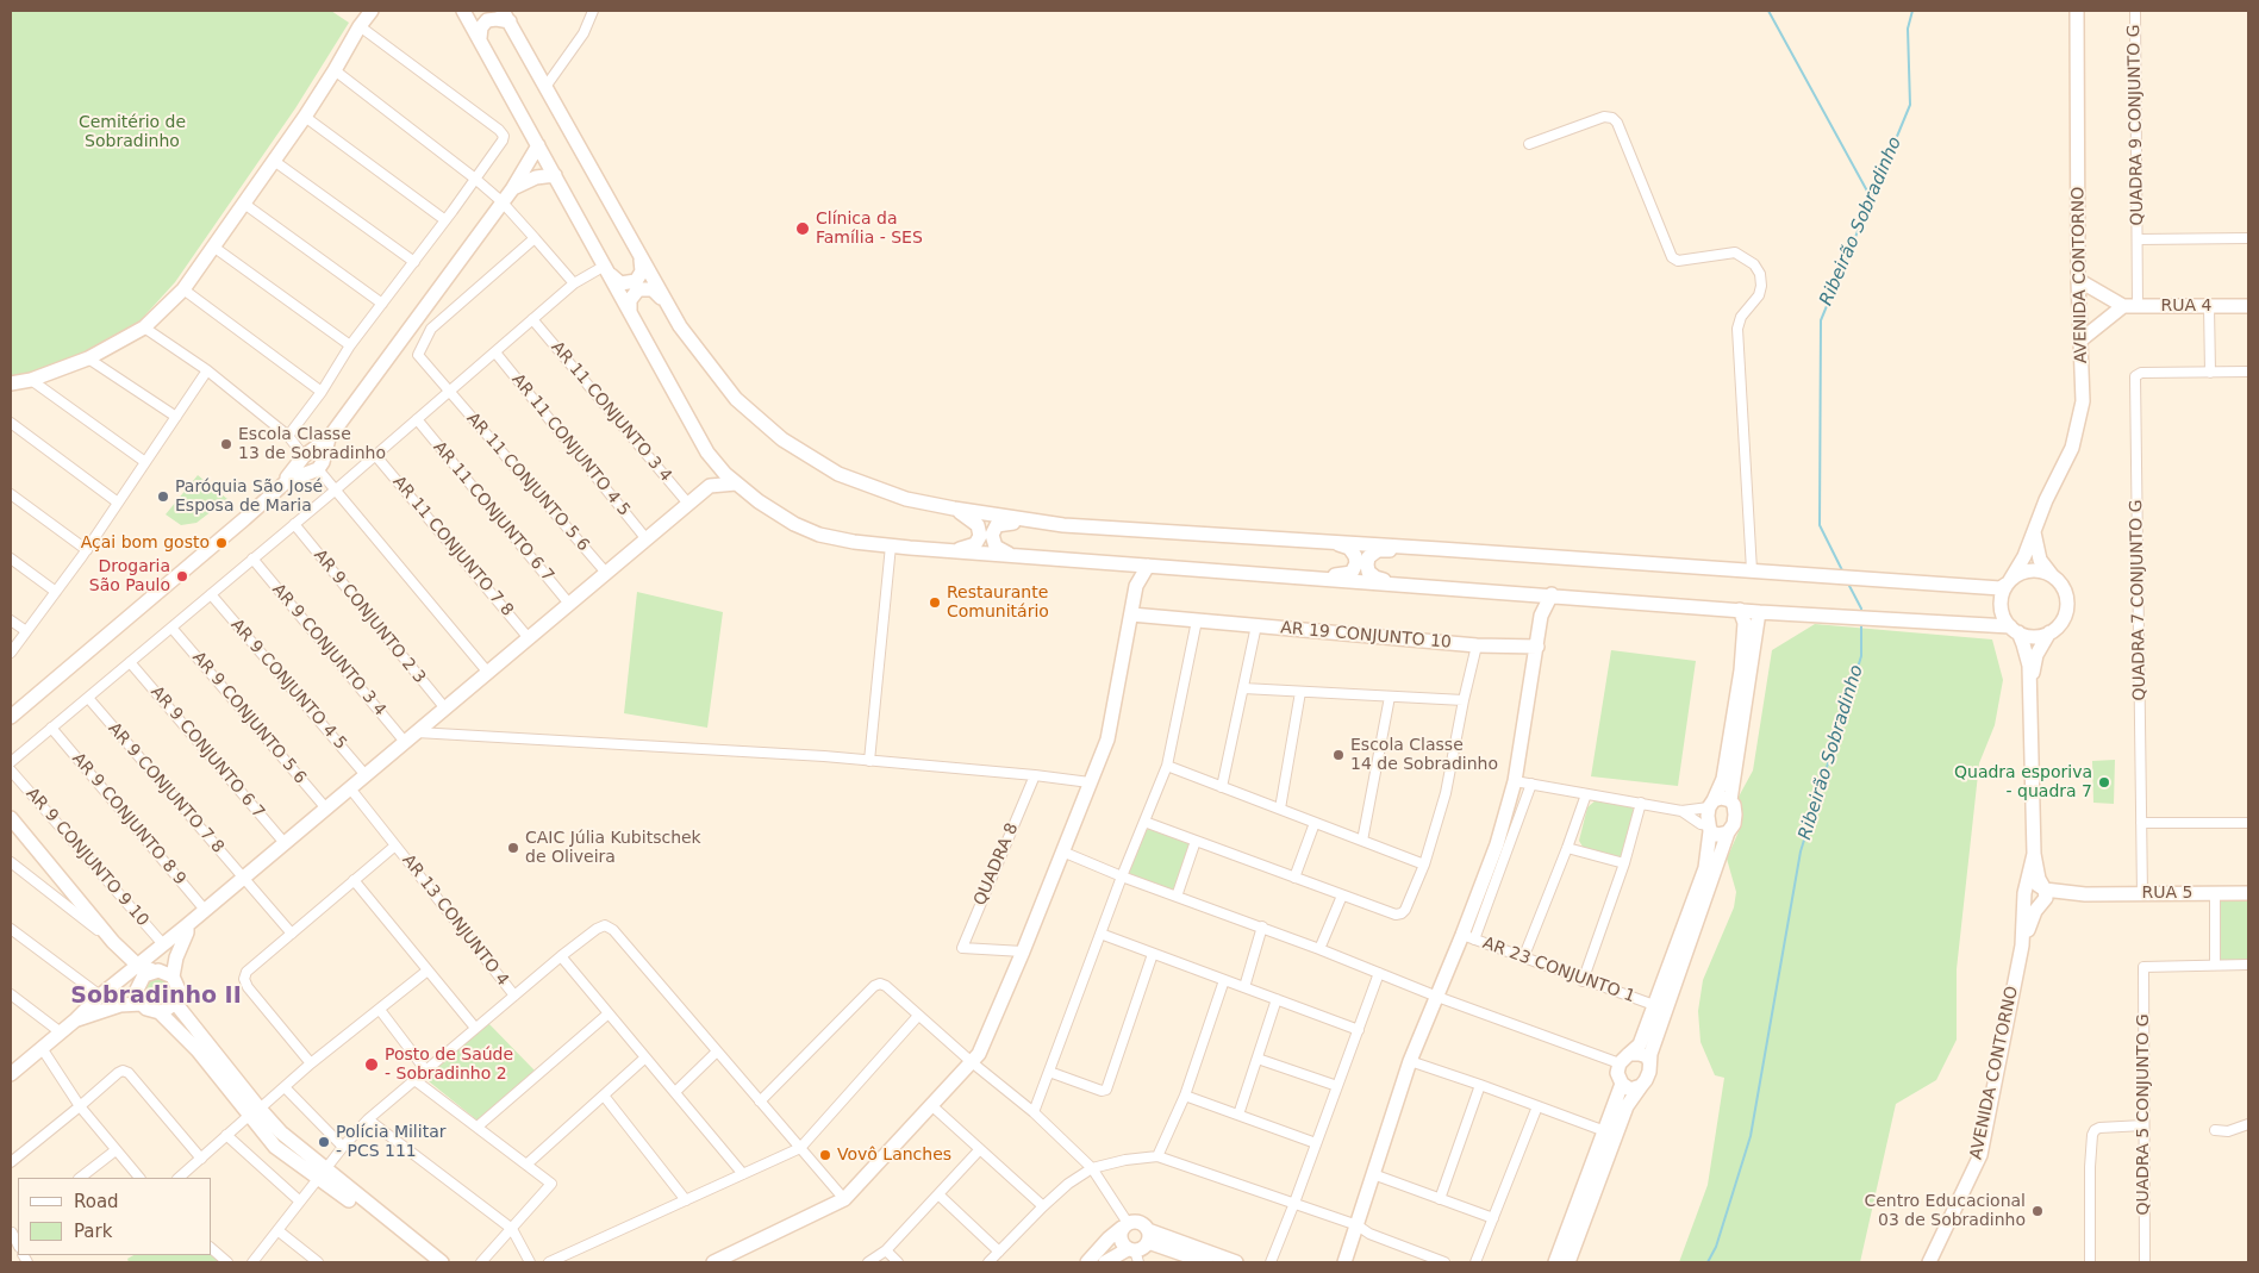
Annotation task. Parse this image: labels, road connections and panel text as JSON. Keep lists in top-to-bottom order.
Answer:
{
  "streets": {
    "street": [
      "QUADRA 9 CONJUNTO G",
      "AVENIDA CONTORNO",
      "RUA 4",
      "AR 11 CONJUNTO 3 4",
      "AR 11 CONJUNTO 4 5",
      "AR 11 CONJUNTO 5 6",
      "AR 11 CONJUNTO 6 7",
      "AR 11 CONJUNTO 7 8",
      "QUADRA 7 CONJUNTO G",
      "AR 9 CONJUNTO 2 3",
      "AR 19 CONJUNTO 10",
      "AR 9 CONJUNTO 3 4",
      "AR 9 CONJUNTO 4 5",
      "AR 9 CONJUNTO 5 6",
      "AR 9 CONJUNTO 6 7",
      "AR 9 CONJUNTO 7 8",
      "AR 9 CONJUNTO 8 9",
      "AR 9 CONJUNTO 9 10",
      "QUADRA 8",
      "RUA 5",
      "AR 13 CONJUNTO 4",
      "AR 23 CONJUNTO 1",
      "QUADRA 5 CONJUNTO G"
    ]
  },
  "crossings": [
    ["QUADRA 9 CONJUNTO G", "RUA 4"],
    ["AVENIDA CONTORNO", "RUA 5"],
    ["QUADRA 7 CONJUNTO G", "RUA 5"]
  ],
  "districts": ["Sobradinho II"],
  "water": ["Ribeirão Sobradinho"],
  "parks": ["Cemitério de Sobradinho"],
  "places": [
    "Clínica da Família - SES",
    "Escola Classe 13 de Sobradinho",
    "Paróquia São José Esposa de Maria",
    "Açai bom gosto",
    "Drogaria São Paulo",
    "Restaurante Comunitário",
    "Escola Classe 14 de Sobradinho",
    "Quadra esporiva - quadra 7",
    "CAIC Júlia Kubitschek de Oliveira",
    "Posto de Saúde - Sobradinho 2",
    "Polícia Militar - PCS 111",
    "Vovô Lanches",
    "Centro Educacional 03 de Sobradinho"
  ],
  "legend": ["Road", "Park"]
}
